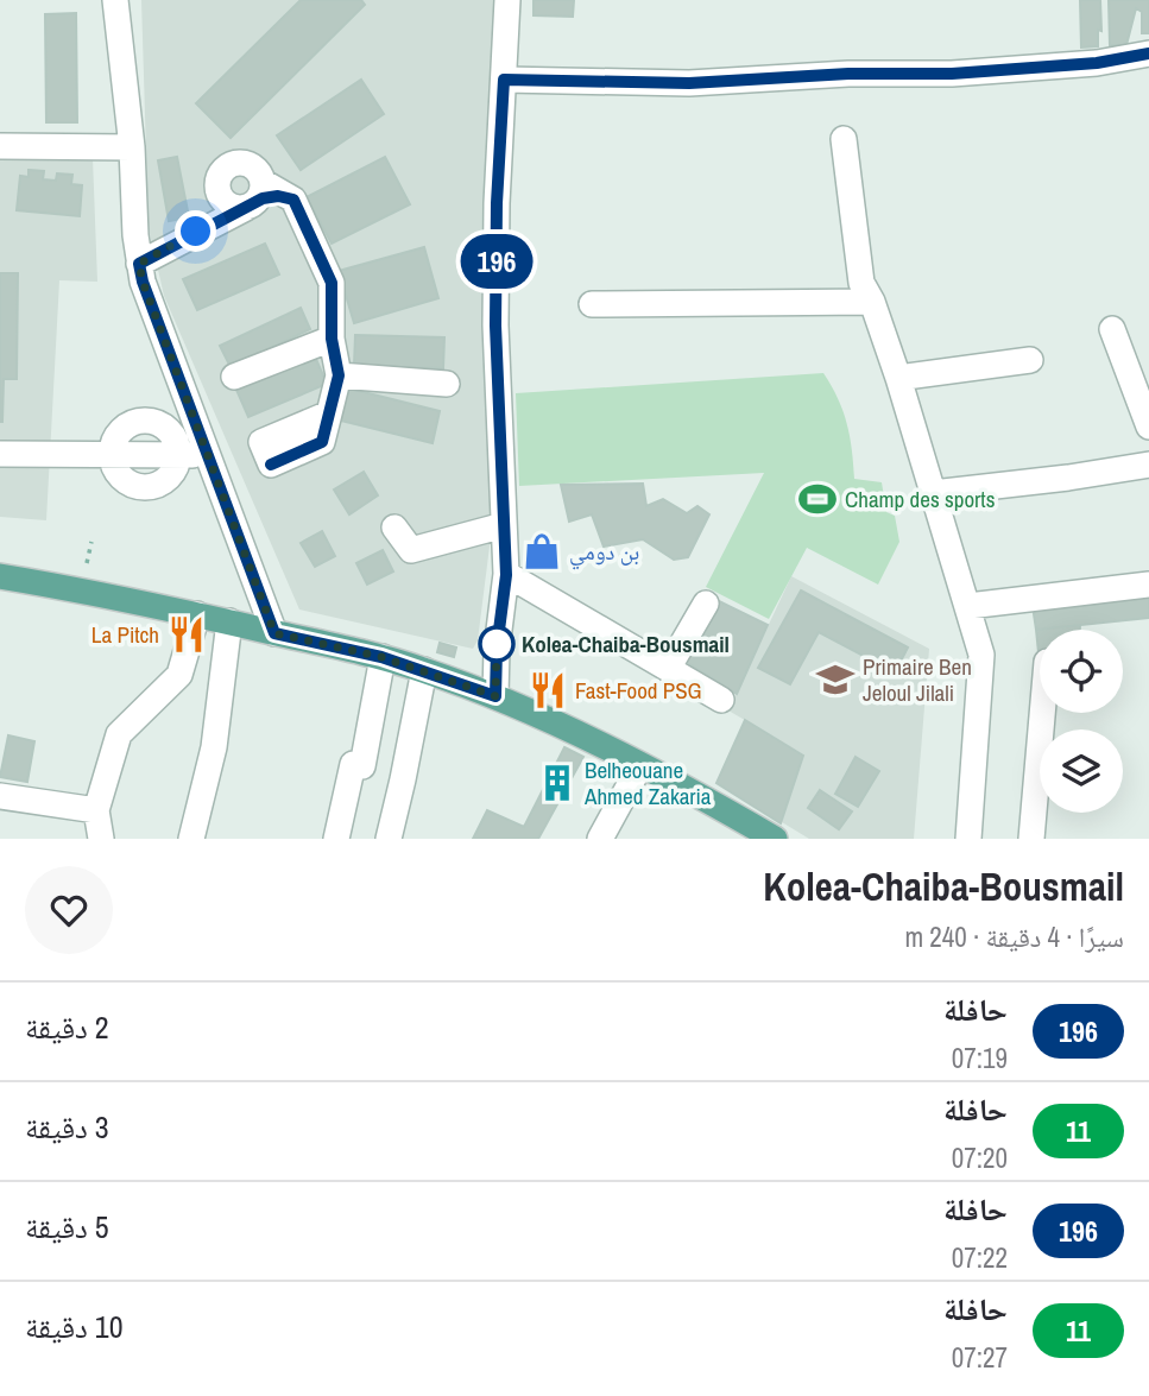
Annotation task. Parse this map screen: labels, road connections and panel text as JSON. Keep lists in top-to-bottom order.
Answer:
{
  "places": {
    "sports": ["Champ des sports"],
    "shop": ["بن دومي"],
    "restaurant": ["La Pitch", "Fast-Food PSG"],
    "other": ["Kolea-Chaiba-Bousmail"],
    "school or university": ["Primaire Ben Jeloul Jilali"],
    "building": ["Belheouane Ahmed Zakaria"]
  },
  "lines": ["bus line 196"],
  "page": {
    "on_map": "196",
    "heading": ["Kolea-Chaiba-Bousmail", "سيرًا · 4 دقيقة · 240 m"],
    "list": [
      {
        "mark": "196",
        "name": "حافلة",
        "note": "07:19",
        "value": "2 دقيقة"
      },
      {
        "mark": "11",
        "name": "حافلة",
        "note": "07:20",
        "value": "3 دقيقة"
      },
      {
        "mark": "196",
        "name": "حافلة",
        "note": "07:22",
        "value": "5 دقيقة"
      },
      {
        "mark": "11",
        "name": "حافلة",
        "note": "07:27",
        "value": "10 دقيقة"
      }
    ]
  }
}
